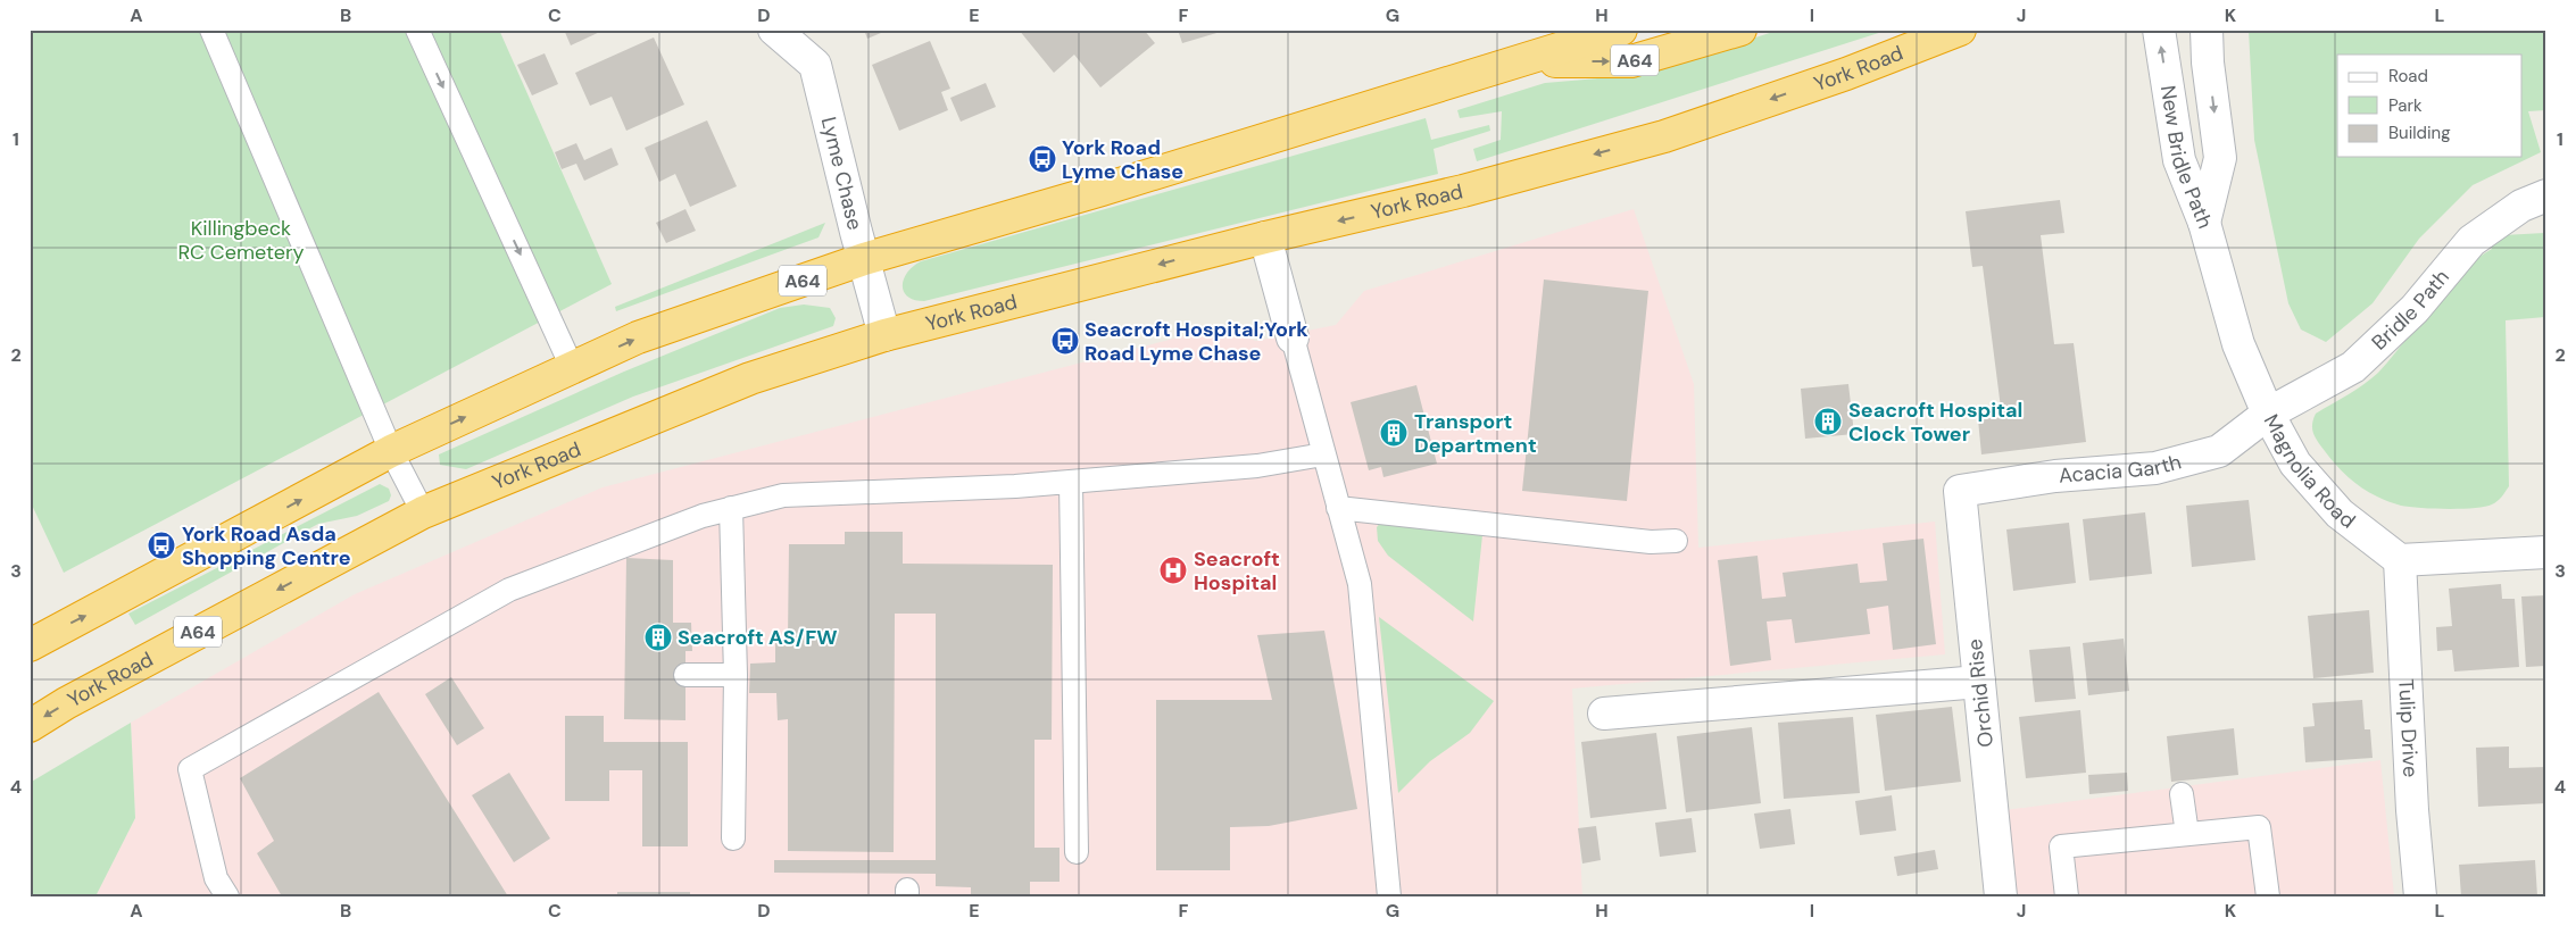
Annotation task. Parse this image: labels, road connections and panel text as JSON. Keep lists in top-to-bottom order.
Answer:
{
  "streets": {
    "highway": ["A64", "York Road"],
    "street": [
      "New Bridle Path",
      "Lyme Chase",
      "Bridle Path",
      "Acacia Garth",
      "Magnolia Road",
      "Orchid Rise",
      "Tulip Drive"
    ]
  },
  "crossings": [
    ["A64", "Lyme Chase"],
    ["York Road", "Lyme Chase"],
    ["New Bridle Path", "Magnolia Road"],
    ["Bridle Path", "Acacia Garth"],
    ["Bridle Path", "Magnolia Road"],
    ["Acacia Garth", "Magnolia Road"],
    ["Acacia Garth", "Orchid Rise"],
    ["Magnolia Road", "Tulip Drive"]
  ],
  "parks": ["Killingbeck RC Cemetery"],
  "places": {
    "bus stop": ["York Road Lyme Chase", "Seacroft Hospital;York Road Lyme Chase", "York Road Asda Shopping Centre"],
    "building": ["Seacroft Hospital Clock Tower", "Transport Department", "Seacroft AS/FW"],
    "hospital": ["Seacroft Hospital"]
  },
  "legend": ["Road", "Park", "Building"],
  "grid": {
    "columns": [
      "A",
      "B",
      "C",
      "D",
      "E",
      "F",
      "G",
      "H",
      "I",
      "J",
      "K",
      "L"
    ],
    "rows": [
      "1",
      "2",
      "3",
      "4"
    ]
  }
}
